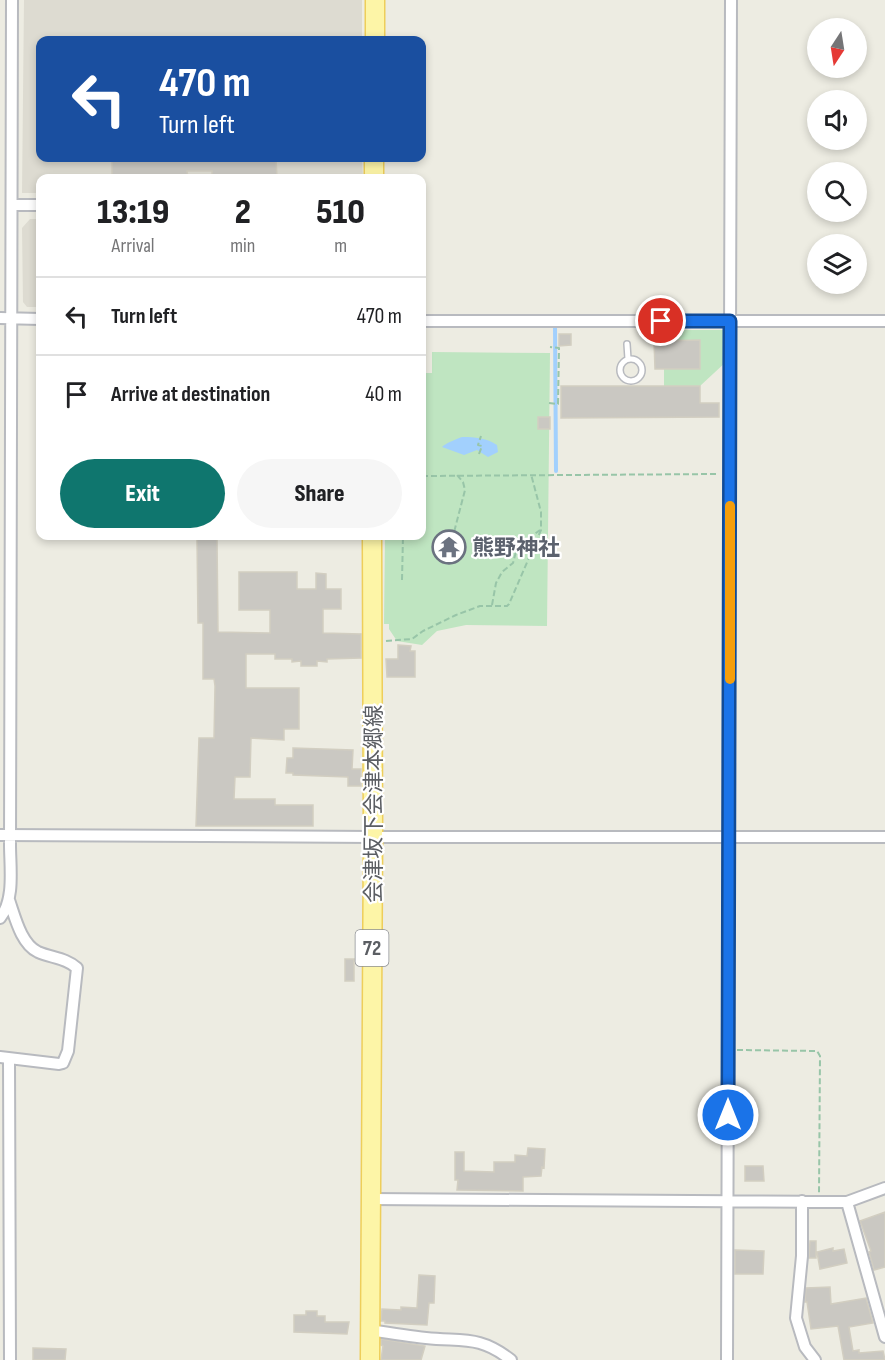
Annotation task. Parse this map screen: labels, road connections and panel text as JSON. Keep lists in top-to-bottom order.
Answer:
{
  "streets": {
    "main road": ["会津坂下会津本郷線", "72"]
  },
  "places": {
    "temple": ["熊野神社"]
  },
  "north": "bottom",
  "page": {
    "turn": ["470 m", "Turn left"],
    "eta": [
      "13:19",
      "Arrival",
      "2",
      "min",
      "510",
      "m"
    ],
    "list": [
      {
        "name": "Turn left",
        "value": "470 m"
      },
      {
        "name": "Arrive at destination",
        "value": "40 m"
      }
    ],
    "buttons": ["Exit", "Share"]
  }
}
